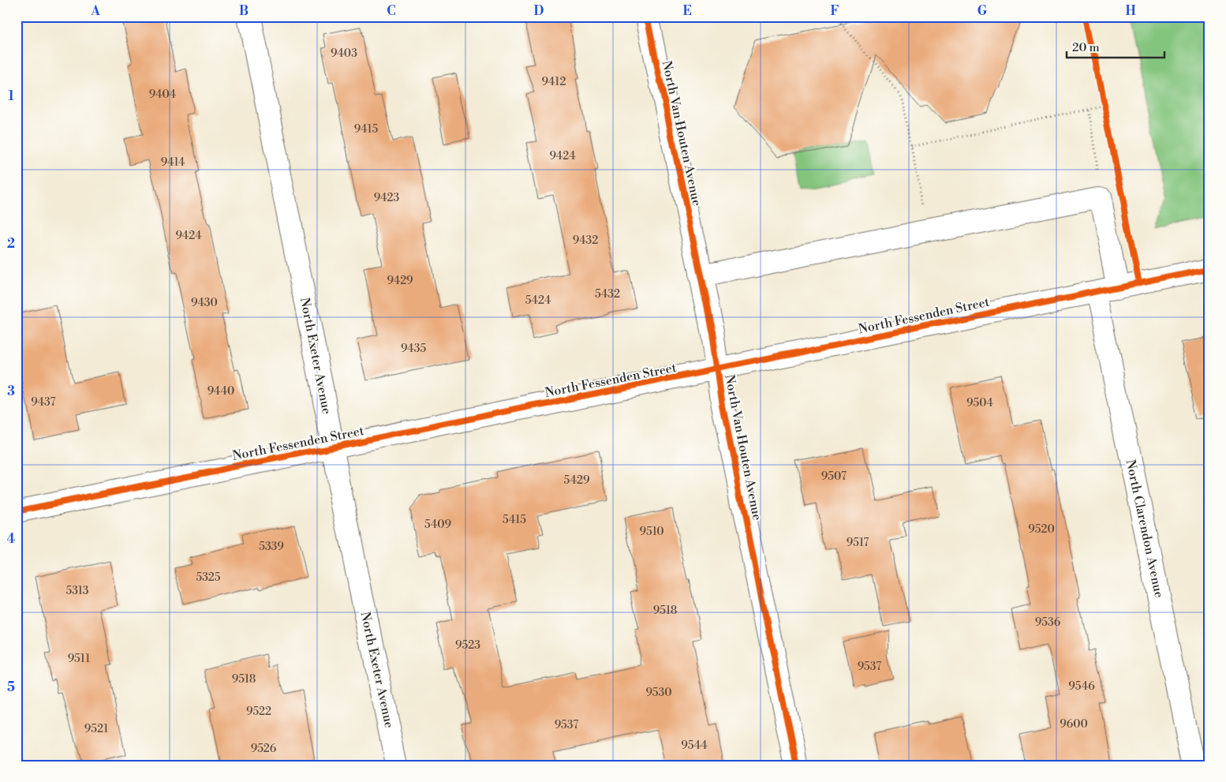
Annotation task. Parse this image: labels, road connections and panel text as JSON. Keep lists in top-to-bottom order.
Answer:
{
  "streets": {
    "street": [
      "North Van Houten Avenue",
      "North Fessenden Street",
      "North Exeter Avenue",
      "North Clarendon Avenue"
    ]
  },
  "crossings": [
    ["North Van Houten Avenue", "North Fessenden Street"],
    ["North Fessenden Street", "North Exeter Avenue"],
    ["North Fessenden Street", "North Clarendon Avenue"]
  ],
  "house_numbers": [
    "9403",
    "9412",
    "9404",
    "9415",
    "9424",
    "9414",
    "9423",
    "9424",
    "9432",
    "9429",
    "5432",
    "5424",
    "9430",
    "9435",
    "9440",
    "9437",
    "9504",
    "9507",
    "5429",
    "5415",
    "5409",
    "9520",
    "9510",
    "9517",
    "5339",
    "5325",
    "5313",
    "9518",
    "9536",
    "9523",
    "9511",
    "9537",
    "9518",
    "9546",
    "9530",
    "9522",
    "9600",
    "9537",
    "9521",
    "9544",
    "9526"
  ],
  "scale_bar": "20 m",
  "grid": {
    "columns": [
      "A",
      "B",
      "C",
      "D",
      "E",
      "F",
      "G",
      "H"
    ],
    "rows": [
      "1",
      "2",
      "3",
      "4",
      "5"
    ]
  }
}
